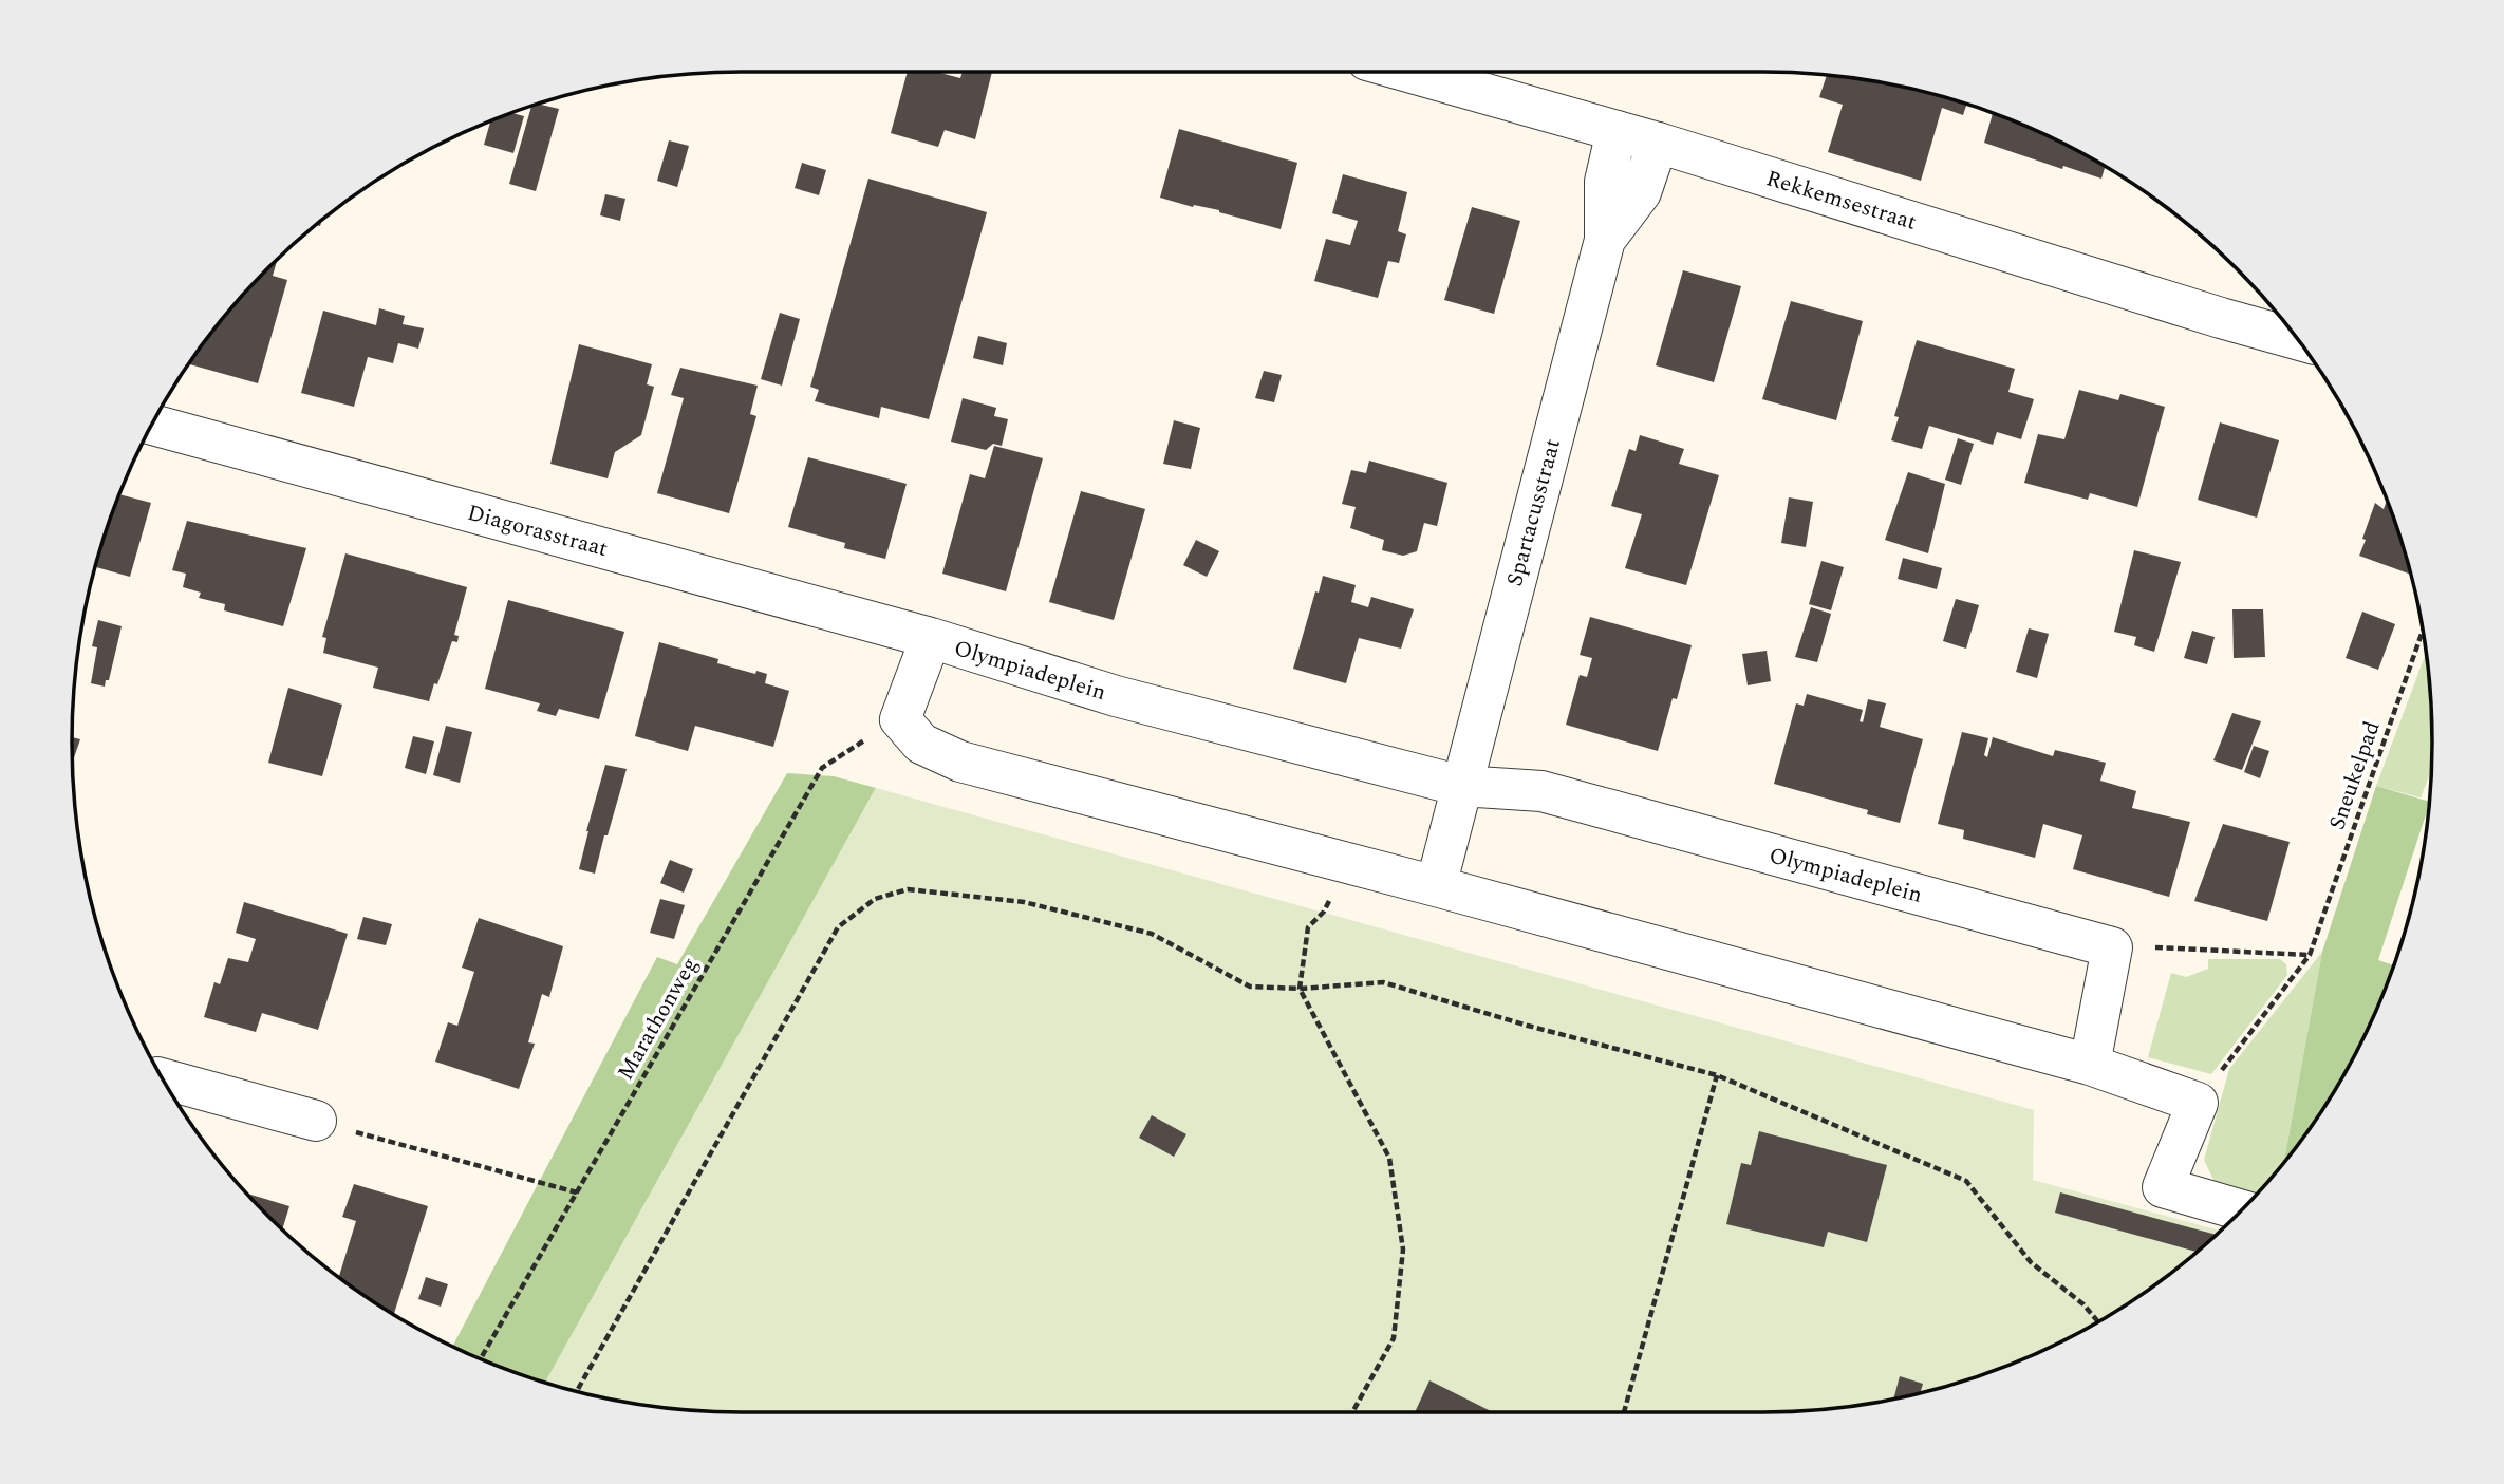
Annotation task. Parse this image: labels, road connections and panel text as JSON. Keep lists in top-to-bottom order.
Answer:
{
  "streets": {
    "street": [
      "Rekkemsestraat",
      "Spartacusstraat",
      "Diagorasstraat",
      "Olympiadeplein"
    ],
    "path": ["Sneukelpad", "Marathonweg"]
  },
  "crossings": [
    ["Rekkemsestraat", "Spartacusstraat"],
    ["Spartacusstraat", "Olympiadeplein"],
    ["Diagorasstraat", "Olympiadeplein"],
    ["Olympiadeplein", "Marathonweg"]
  ]
}
